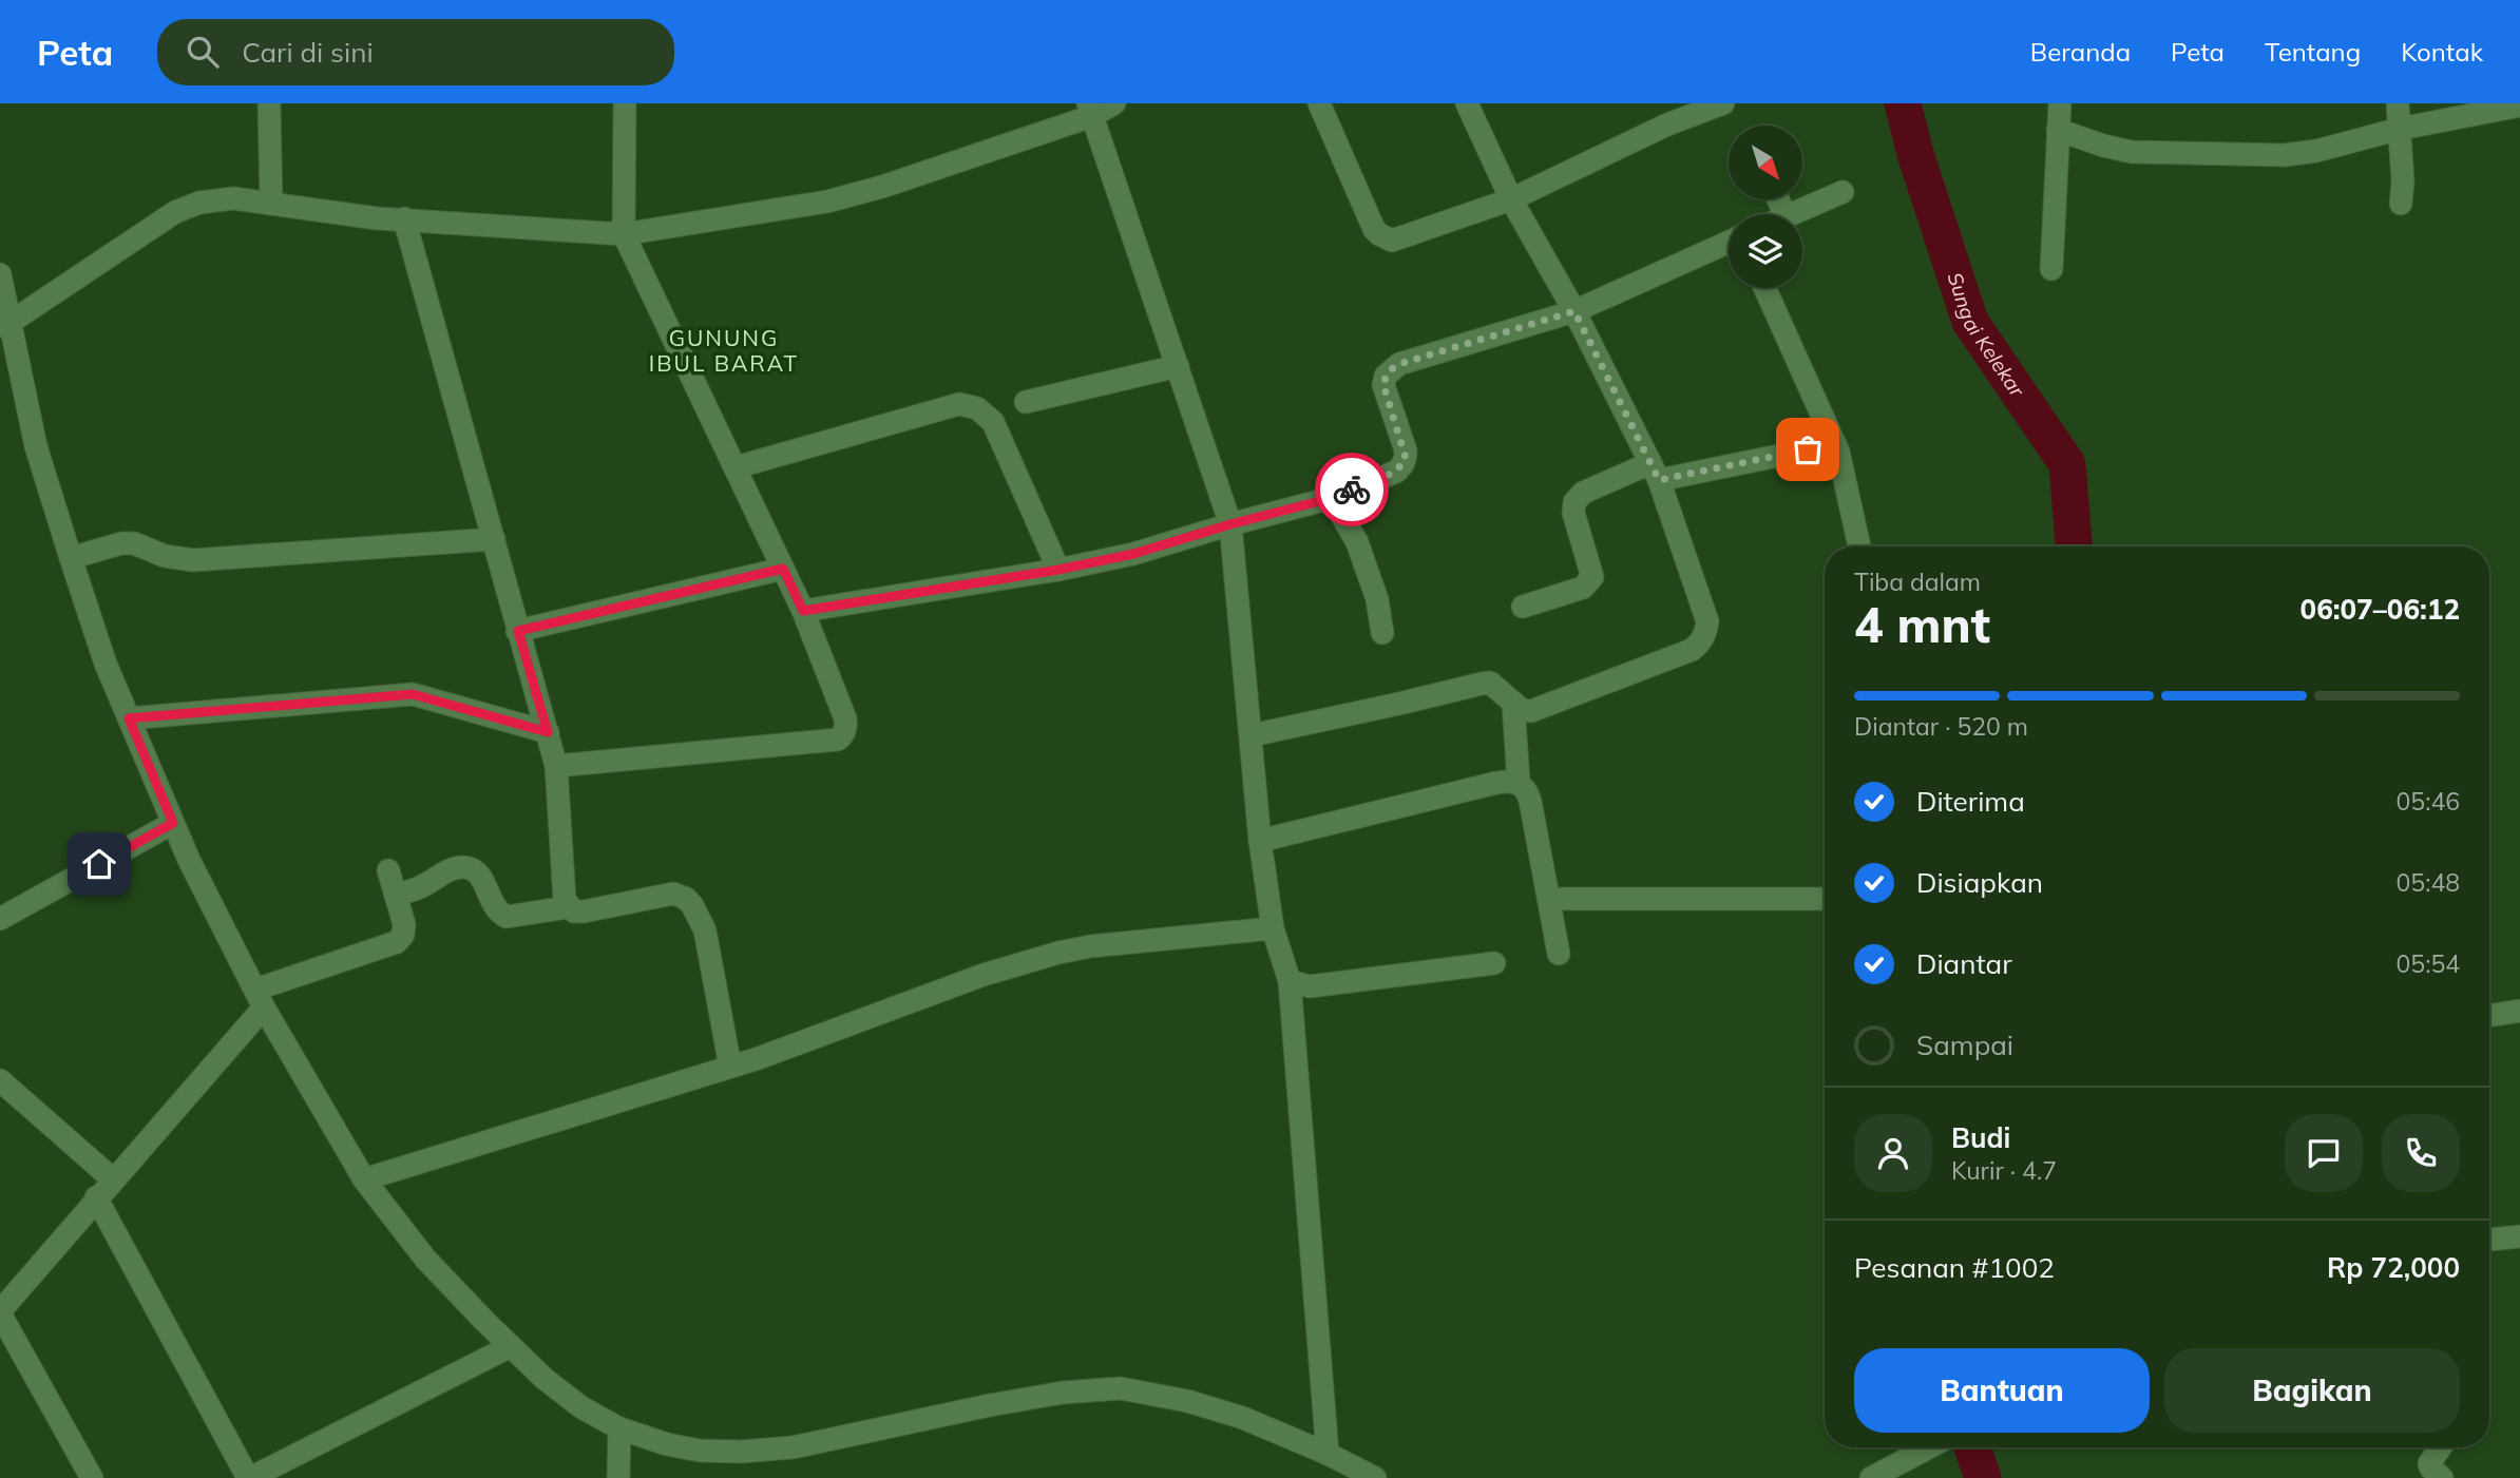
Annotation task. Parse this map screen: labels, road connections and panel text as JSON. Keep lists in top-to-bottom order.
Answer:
{
  "districts": ["GUNUNG IBUL BARAT"],
  "water": ["Sungai Kelekar"],
  "north": "bottom right",
  "page": {
    "header": "Peta",
    "search": "Cari di sini",
    "nav": [
      "Beranda",
      "Peta",
      "Tentang",
      "Kontak"
    ],
    "heading": ["4 mnt", "Tiba dalam", "06:07–06:12"],
    "panel": [
      "Budi",
      "Kurir · 4.7",
      "Pesanan #1002",
      "Rp 72,000"
    ],
    "bar": "Diantar · 520 m",
    "list": [
      ["Diterima", "05:46"],
      ["Disiapkan", "05:48"],
      ["Diantar", "05:54"],
      "Sampai"
    ],
    "buttons": ["Bantuan", "Bagikan"]
  }
}
